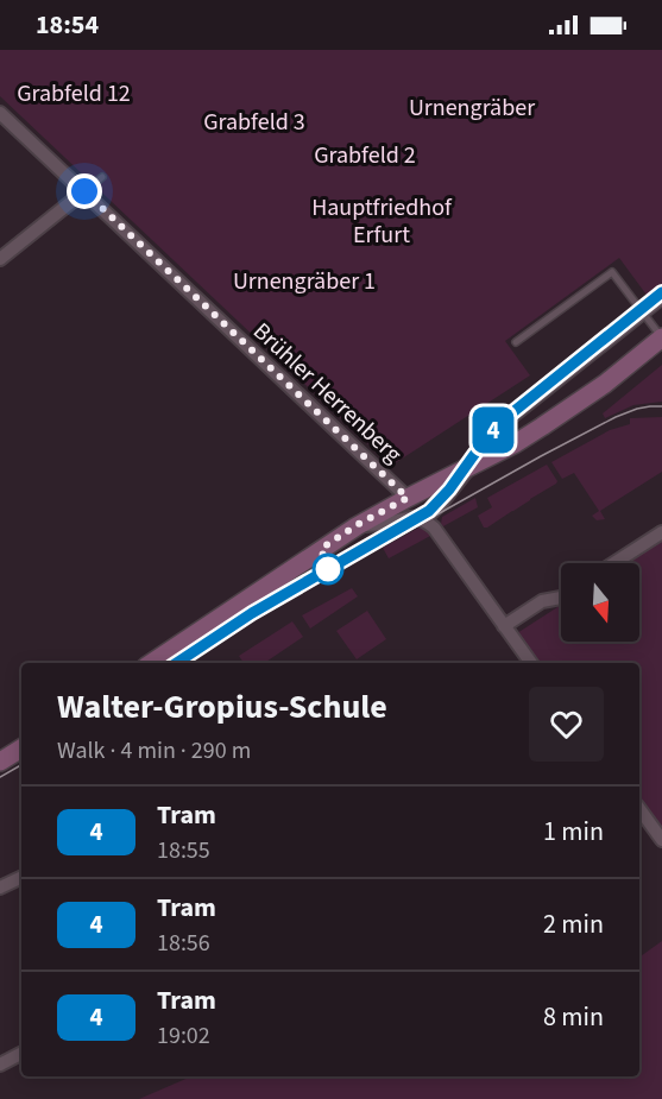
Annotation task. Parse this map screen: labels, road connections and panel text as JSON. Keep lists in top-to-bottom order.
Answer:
{
  "streets": {
    "street": ["Brühler Herrenberg"]
  },
  "parks": [
    "Grabfeld 12",
    "Urnengräber",
    "Grabfeld 3",
    "Grabfeld 2",
    "Hauptfriedhof Erfurt",
    "Urnengräber 1"
  ],
  "lines": ["tram line 4"],
  "north": "bottom",
  "page": {
    "status": "18:54",
    "on_map": "4",
    "heading": ["Walter-Gropius-Schule", "Walk · 4 min · 290 m"],
    "list": [
      {
        "mark": "4",
        "name": "Tram",
        "note": "18:55",
        "value": "1 min"
      },
      {
        "mark": "4",
        "name": "Tram",
        "note": "18:56",
        "value": "2 min"
      },
      {
        "mark": "4",
        "name": "Tram",
        "note": "19:02",
        "value": "8 min"
      }
    ]
  }
}
